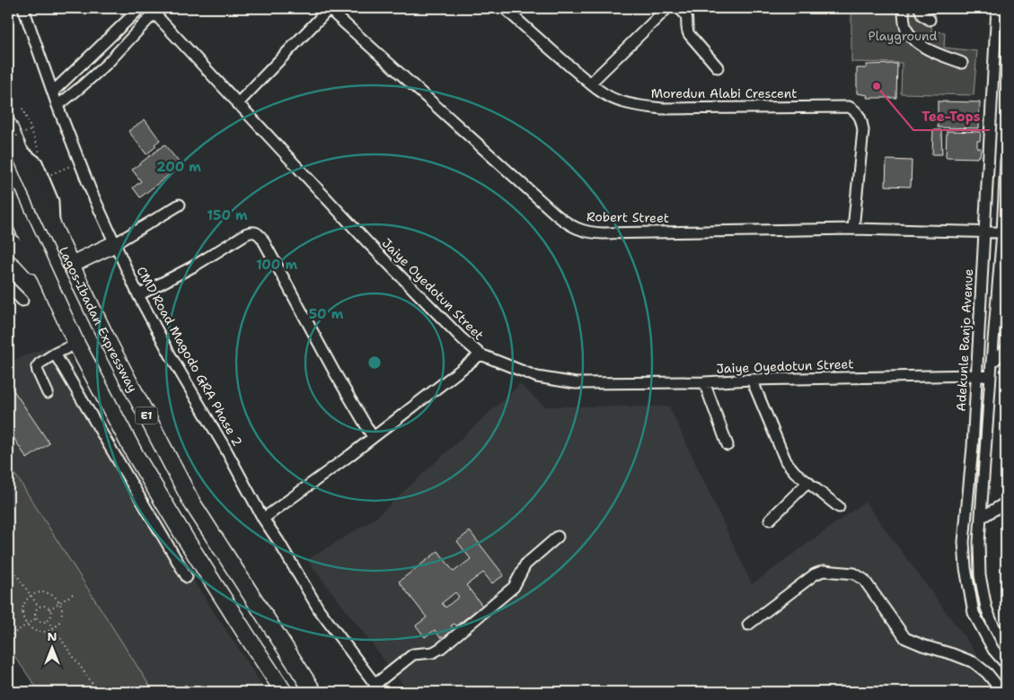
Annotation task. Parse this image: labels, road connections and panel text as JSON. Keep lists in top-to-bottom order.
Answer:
{
  "streets": {
    "highway": ["Lagos-Ibadan Expressway", "E1"],
    "street": [
      "Moredun Alabi Crescent",
      "Robert Street",
      "Jaiye Oyedotun Street",
      "Adekunle Banjo Avenue",
      "CMD Road Magodo GRA Phase 2"
    ]
  },
  "crossings": [
    ["Moredun Alabi Crescent", "Robert Street"],
    ["Robert Street", "Adekunle Banjo Avenue"],
    ["Jaiye Oyedotun Street", "Adekunle Banjo Avenue"]
  ],
  "parks": ["Playground"],
  "places": ["Tee-Tops"],
  "north": "top",
  "rings": [
    "200 m",
    "150 m",
    "100 m",
    "50 m"
  ]
}
